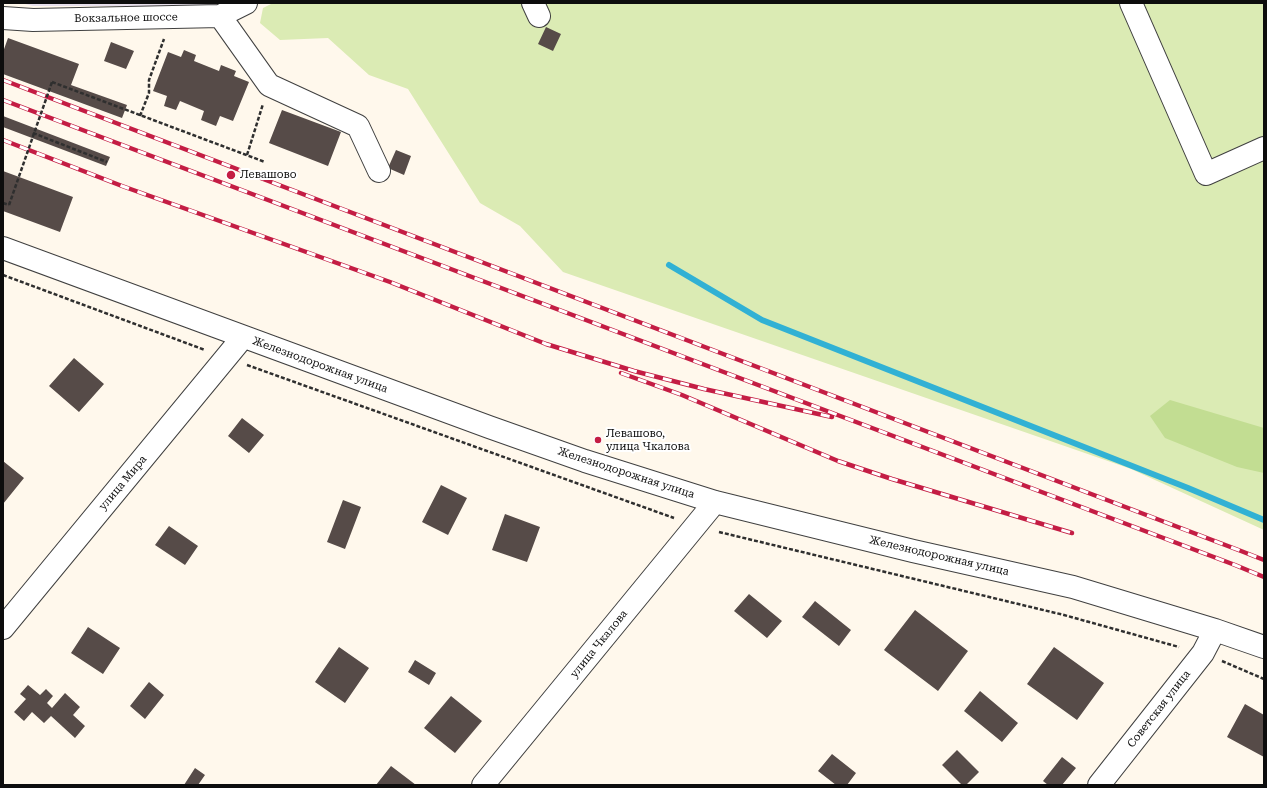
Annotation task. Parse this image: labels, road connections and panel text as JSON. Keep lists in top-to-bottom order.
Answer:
{
  "streets": {
    "street": [
      "Вокзальное шоссе",
      "Железнодорожная улица",
      "улица Мира",
      "улица Чкалова",
      "Советская улица"
    ]
  },
  "crossings": [
    ["Железнодорожная улица", "улица Мира"],
    ["Железнодорожная улица", "улица Чкалова"],
    ["Железнодорожная улица", "Советская улица"]
  ],
  "places": ["Левашово", "Левашово, улица Чкалова"]
}
